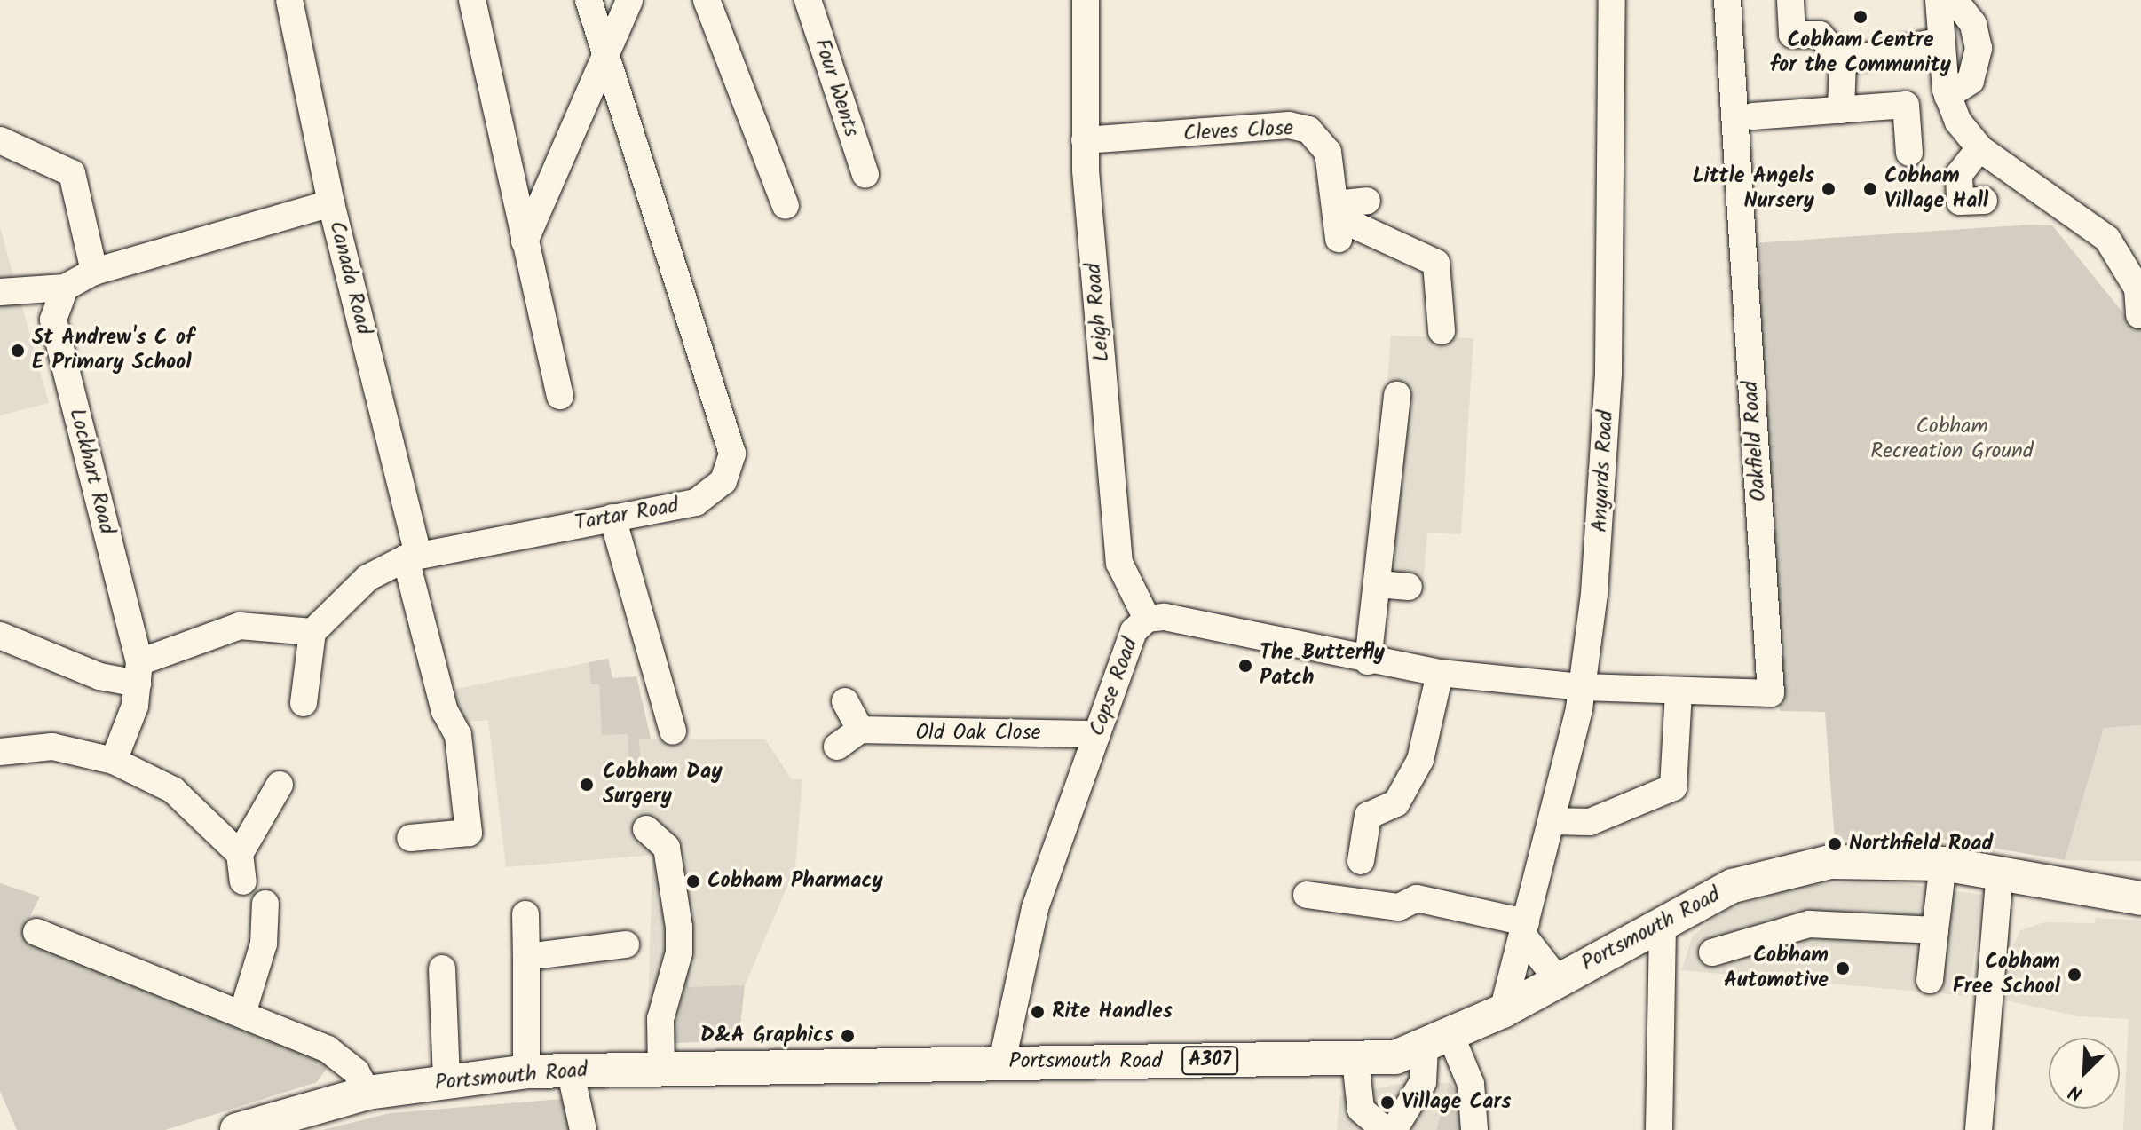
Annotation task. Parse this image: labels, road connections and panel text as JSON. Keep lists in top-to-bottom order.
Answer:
{
  "streets": {
    "main road": ["Portsmouth Road", "A307"],
    "street": [
      "Four Wents",
      "Cleves Close",
      "Canada Road",
      "Leigh Road",
      "Oakfield Road",
      "Lockhart Road",
      "Anyards Road",
      "Tartar Road",
      "Copse Road",
      "Old Oak Close"
    ]
  },
  "crossings": [
    ["Cleves Close", "Leigh Road"],
    ["Canada Road", "Tartar Road"],
    ["Leigh Road", "Copse Road"],
    ["Oakfield Road", "Anyards Road"],
    ["Oakfield Road", "Copse Road"],
    ["Anyards Road", "Copse Road"],
    ["Anyards Road", "Portsmouth Road"],
    ["Copse Road", "Old Oak Close"],
    ["Copse Road", "Portsmouth Road"]
  ],
  "parks": ["Cobham Recreation Ground"],
  "places": [
    "Cobham Centre for the Community",
    "Little Angels Nursery",
    "Cobham Village Hall",
    "St Andrew's C of E Primary School",
    "The Butterfly Patch",
    "Cobham Day Surgery",
    "Northfield Road",
    "Cobham Pharmacy",
    "Cobham Automotive",
    "Cobham Free School",
    "Rite Handles",
    "D&A Graphics",
    "Village Cars"
  ],
  "north": "bottom left"
}
